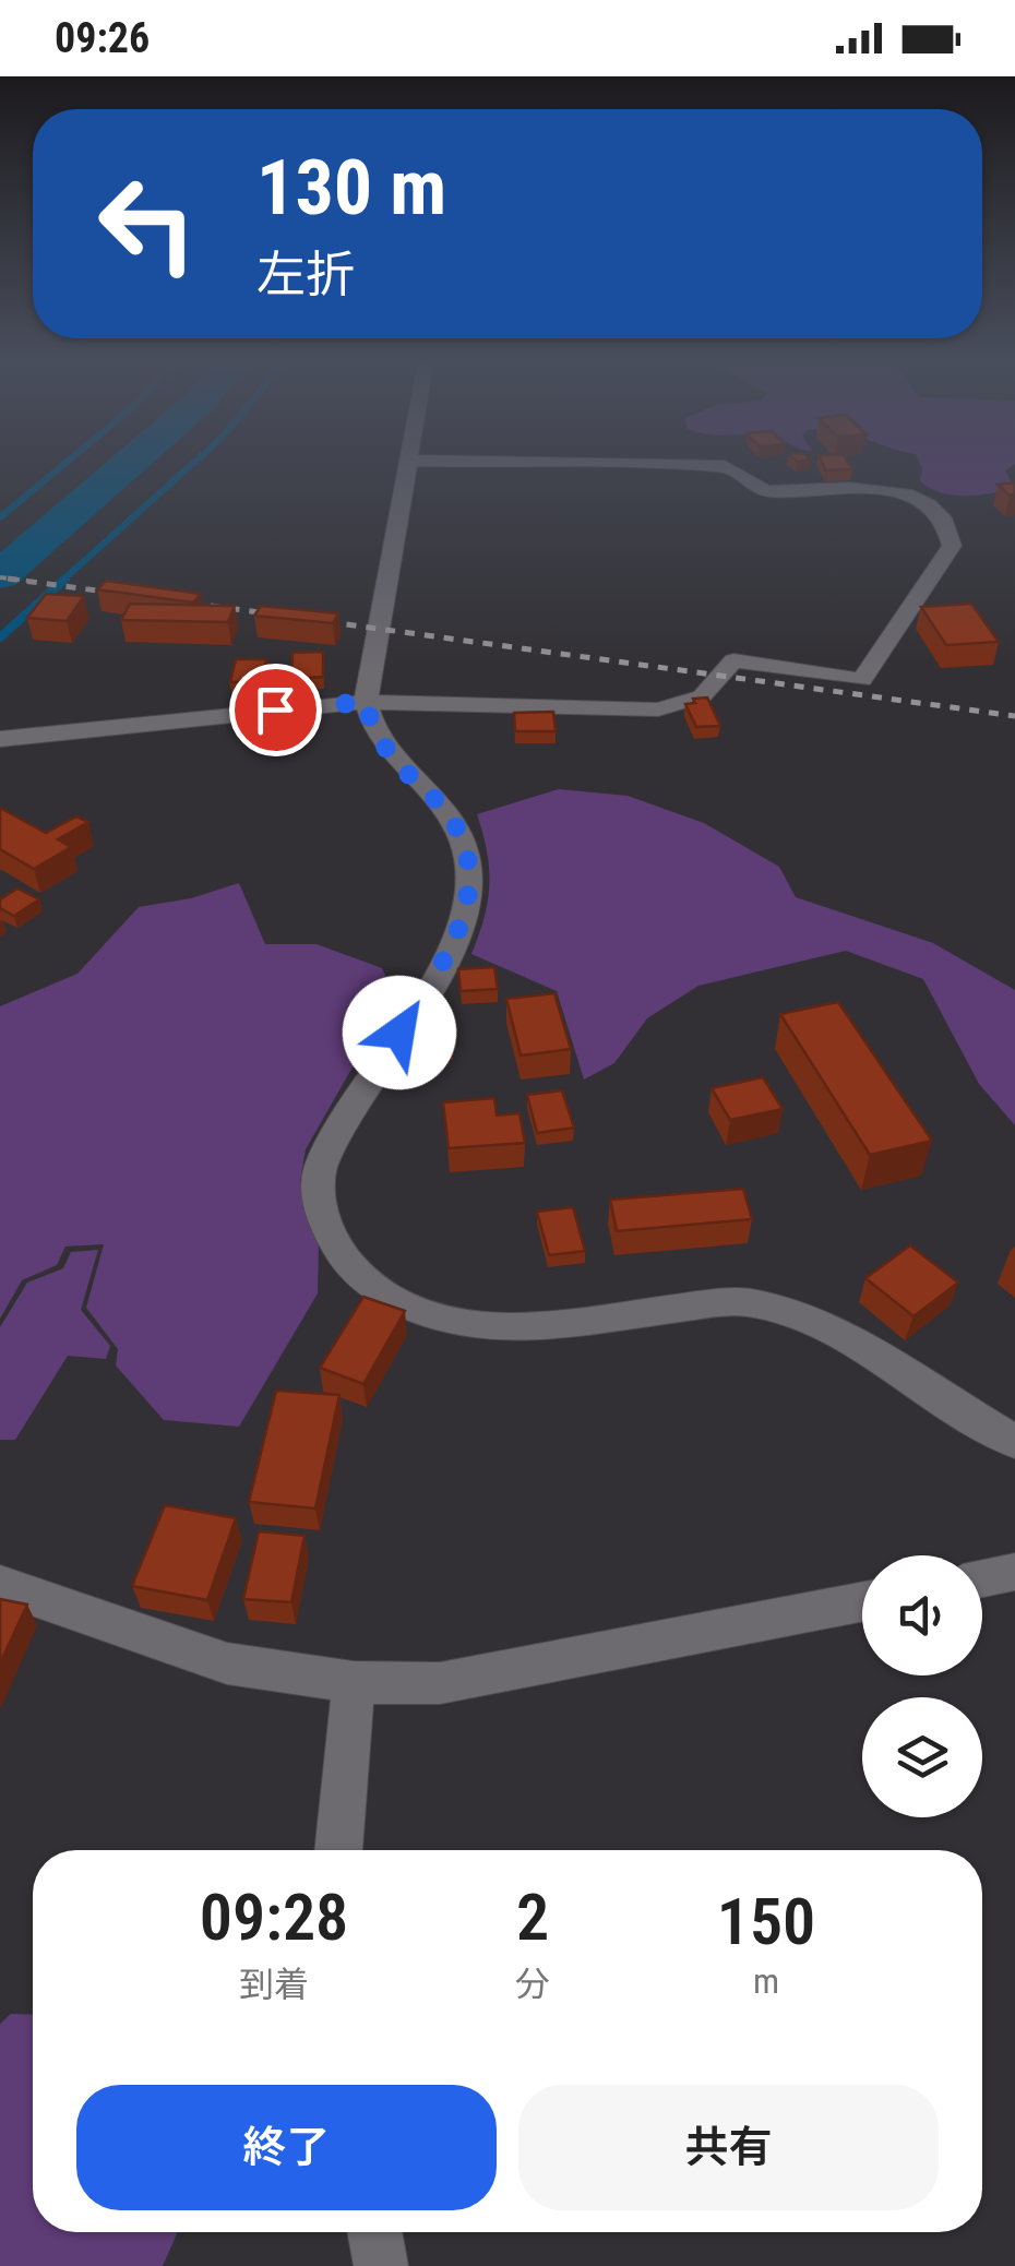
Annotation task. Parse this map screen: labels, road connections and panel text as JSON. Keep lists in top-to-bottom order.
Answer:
{
  "page": {
    "status": "09:26",
    "turn": ["130 m", "左折"],
    "eta": [
      "09:28",
      "到着",
      "2",
      "分",
      "150",
      "m"
    ],
    "buttons": ["終了", "共有"]
  }
}
